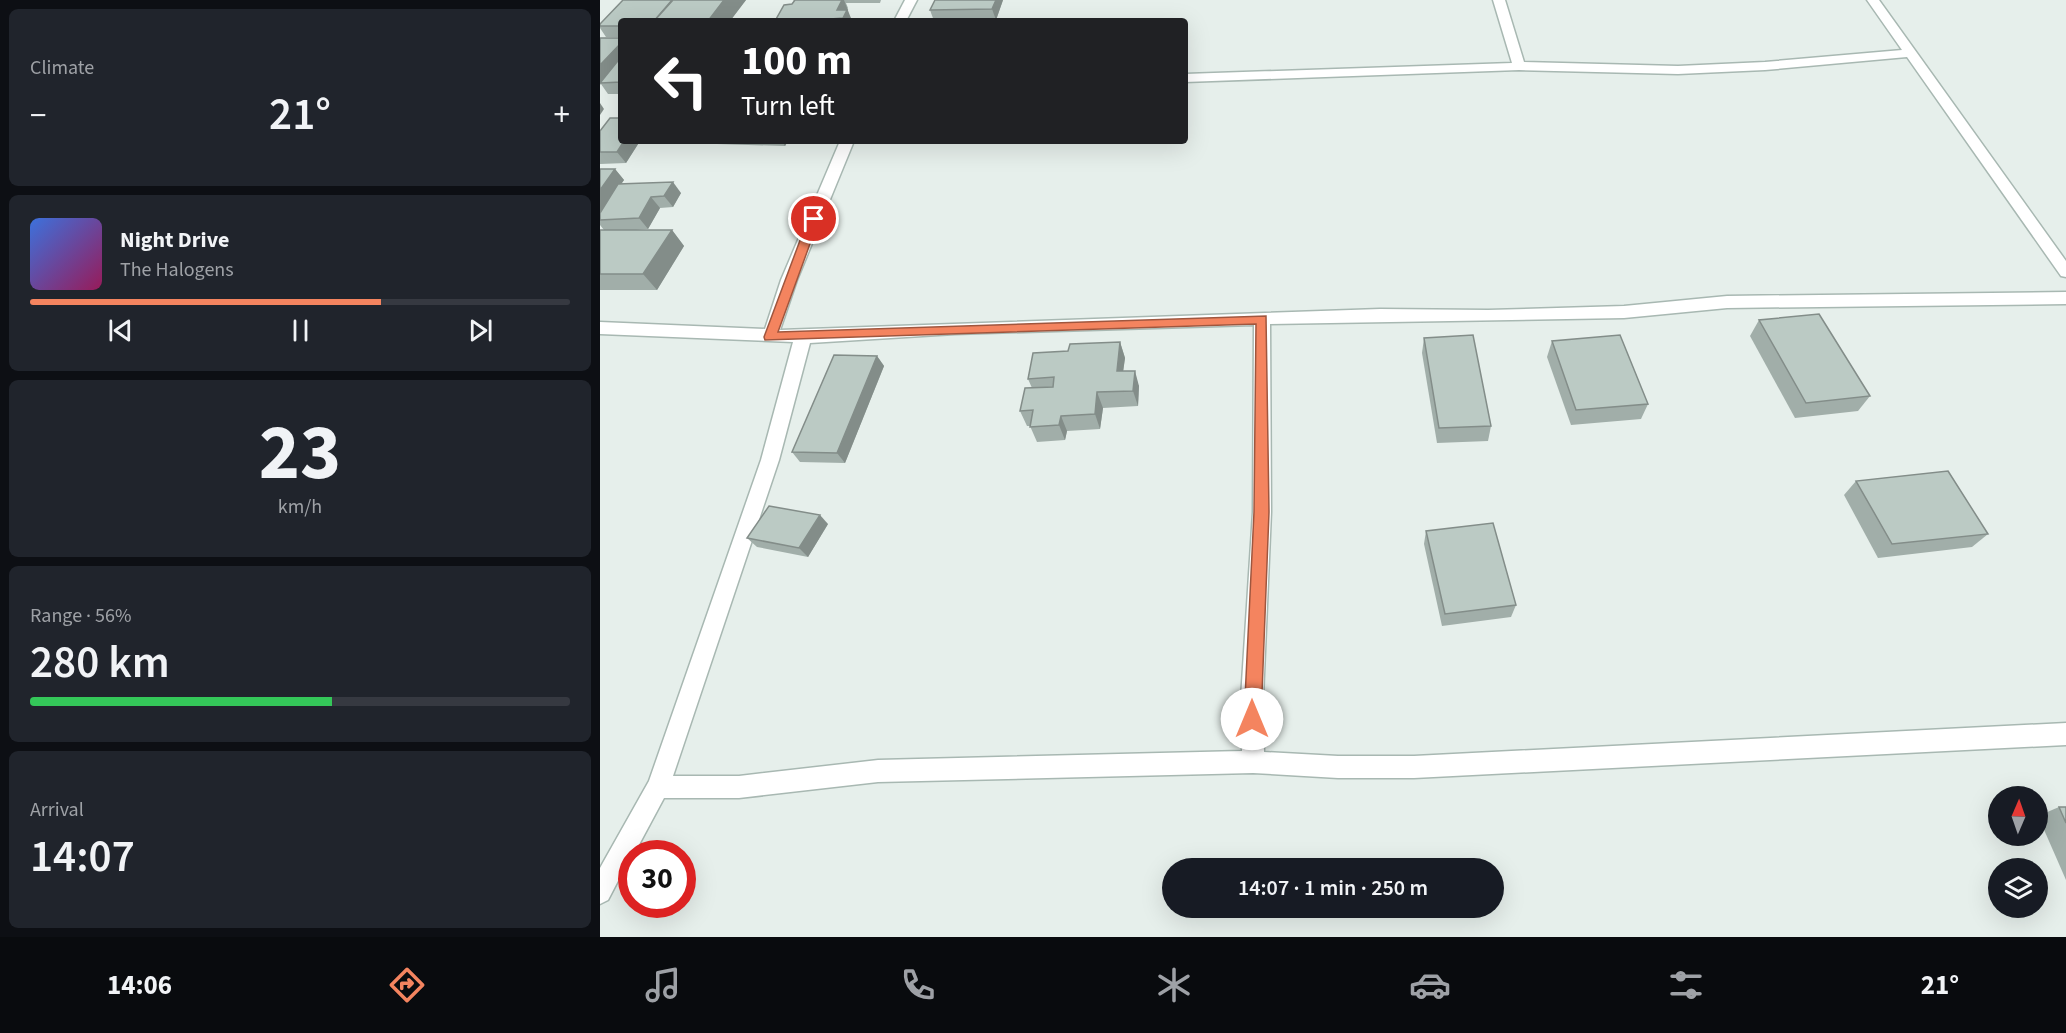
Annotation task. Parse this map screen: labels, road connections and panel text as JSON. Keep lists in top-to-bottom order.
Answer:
{
  "north": "top",
  "page": {
    "tile": [
      "Climate",
      ["23", "km/h"],
      ["Range · 56%", "280 km"],
      ["Arrival", "14:07"]
    ],
    "turn": ["100 m", "Turn left"],
    "heat": ["−", "21°", "+"],
    "song": ["Night Drive", "The Halogens"],
    "limit": "30",
    "trip": "14:07 · 1 min · 250 m",
    "tabs": ["14:06", "21°"]
  }
}
